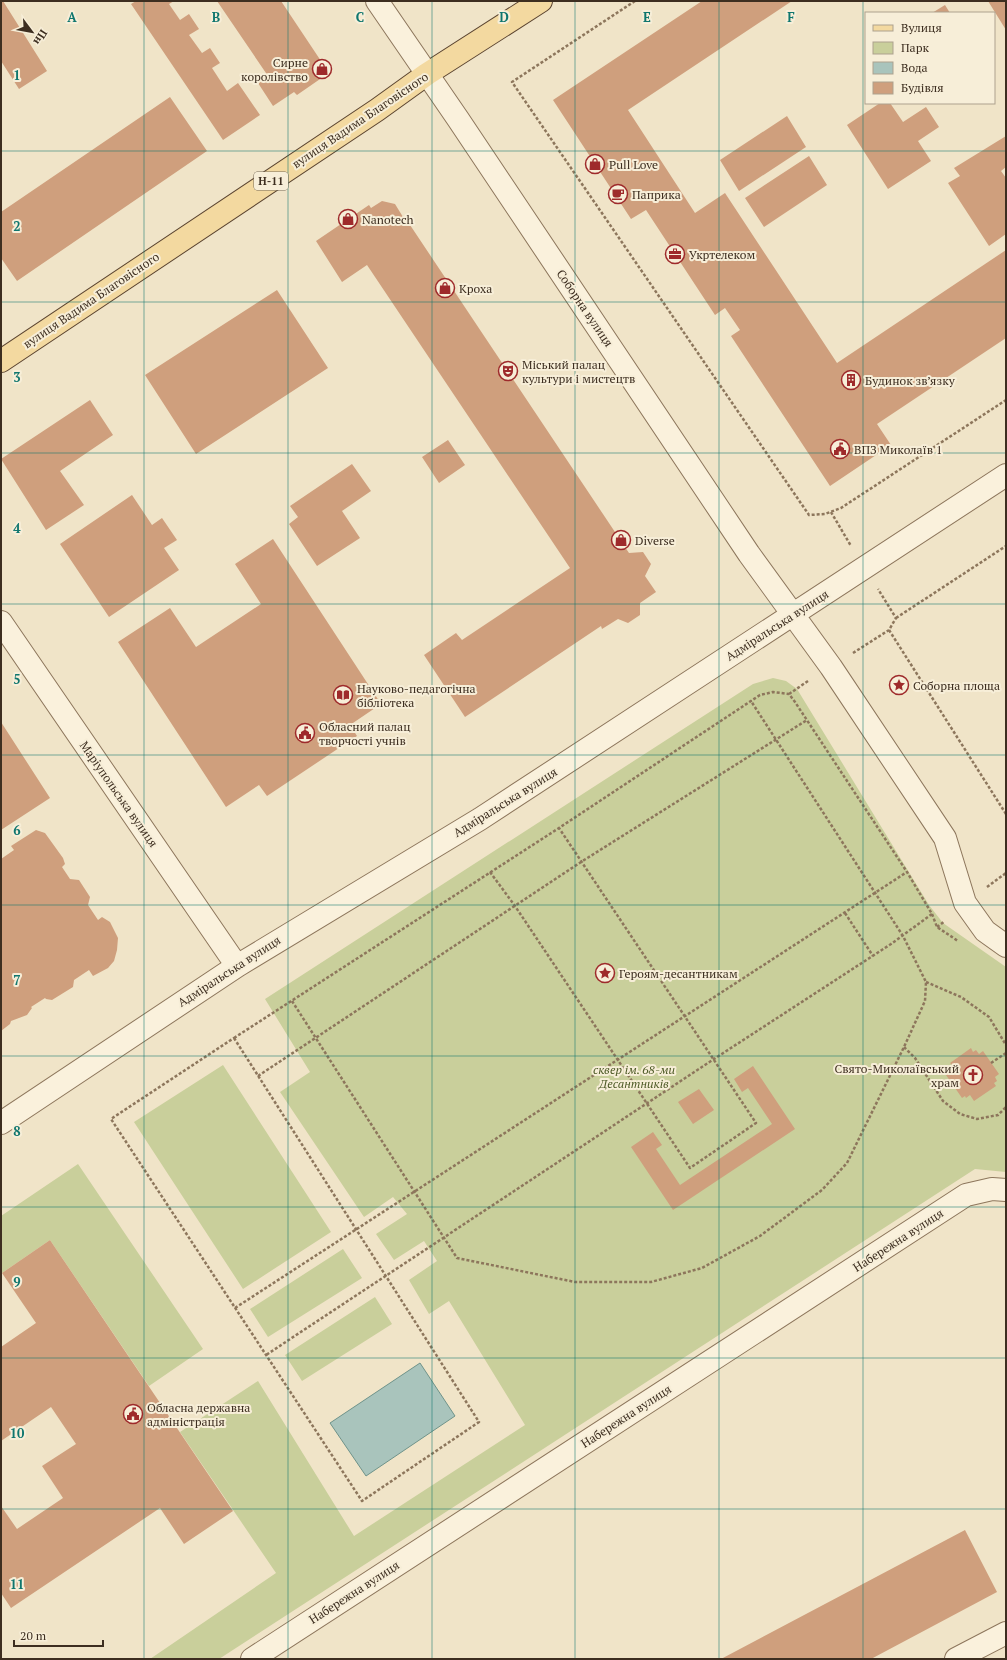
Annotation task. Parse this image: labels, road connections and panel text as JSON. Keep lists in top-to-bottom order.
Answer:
{
  "streets": {
    "main road": ["вулиця Вадима Благовісного", "Н-11"],
    "street": [
      "Соборна вулиця",
      "Адміральська вулиця",
      "Маріупольська вулиця",
      "Набережна вулиця"
    ]
  },
  "crossings": [
    ["вулиця Вадима Благовісного", "Соборна вулиця"],
    ["Соборна вулиця", "Адміральська вулиця"],
    ["Адміральська вулиця", "Маріупольська вулиця"]
  ],
  "parks": ["сквер ім. 68-ми Десантників"],
  "places": {
    "shop": [
      "Сирне королівство",
      "Pull Love",
      "Nanotech",
      "Кроха",
      "Diverse"
    ],
    "cafe": ["Паприка"],
    "office": ["Укртелеком"],
    "theatre": ["Міський палац культури і мистецтв"],
    "building": ["Будинок зв’язку"],
    "public building": ["ВПЗ Миколаїв 1", "Обласний палац творчості учнів", "Обласна державна адміністрація"],
    "place": ["Соборна площа", "Героям-десантникам"],
    "library": ["Науково-педагогічна бібліотека"],
    "church": ["Свято-Миколаївський храм"]
  },
  "legend": [
    "Вулиця",
    "Парк",
    "Вода",
    "Будівля"
  ],
  "scale_bar": "20 m",
  "north": "bottom right",
  "grid": {
    "columns": [
      "A",
      "B",
      "C",
      "D",
      "E",
      "F"
    ],
    "rows": [
      "1",
      "2",
      "3",
      "4",
      "5",
      "6",
      "7",
      "8",
      "9",
      "10",
      "11"
    ]
  }
}
